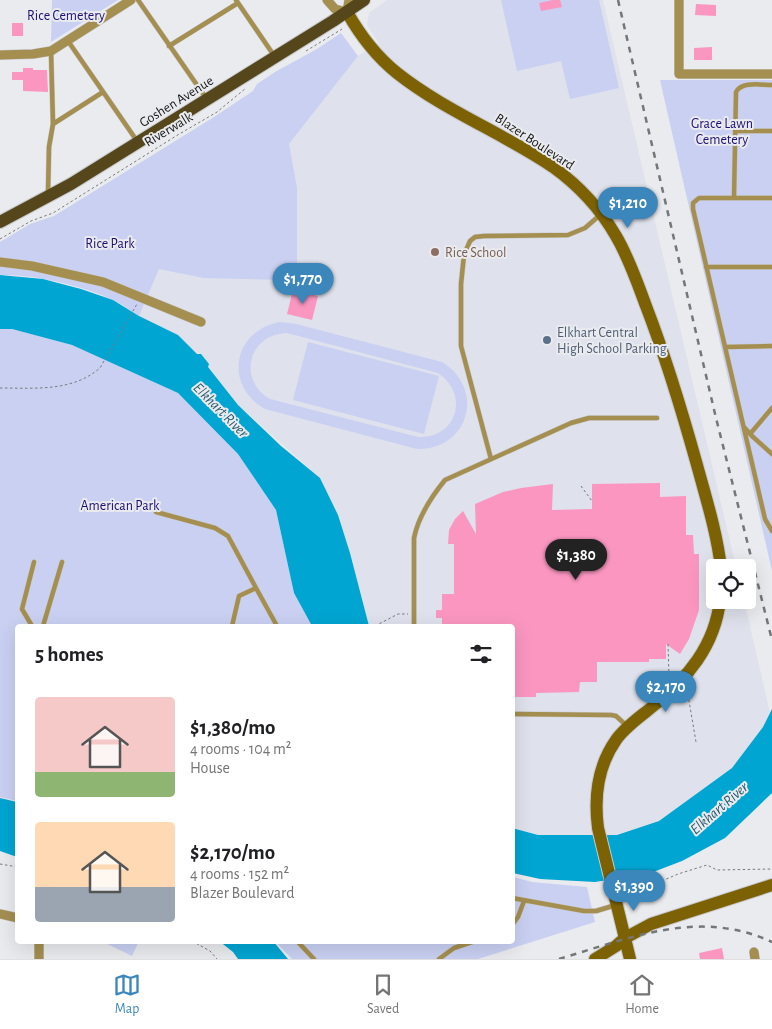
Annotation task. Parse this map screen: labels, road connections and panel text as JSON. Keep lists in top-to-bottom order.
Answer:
{
  "streets": {
    "main road": ["Goshen Avenue", "Blazer Boulevard"],
    "path": ["Riverwalk"]
  },
  "crossings": [
    ["Goshen Avenue", "Blazer Boulevard"]
  ],
  "water": ["Elkhart River"],
  "parks": [
    "Rice Cemetery",
    "Grace Lawn Cemetery",
    "Rice Park",
    "American Park"
  ],
  "places": ["Rice School", "Elkhart Central High School Parking"],
  "page": {
    "price": [
      "$1,210",
      "$1,770",
      "$1,380",
      "$2,170",
      "$1,390"
    ],
    "heading": "5 homes",
    "list": [
      {
        "name": "$1,380/mo",
        "note": "4 rooms · 104 m² · House"
      },
      {
        "name": "$2,170/mo",
        "note": "4 rooms · 152 m² · Blazer Boulevard"
      }
    ],
    "tabs": ["Map", "Saved", "Home"]
  }
}
